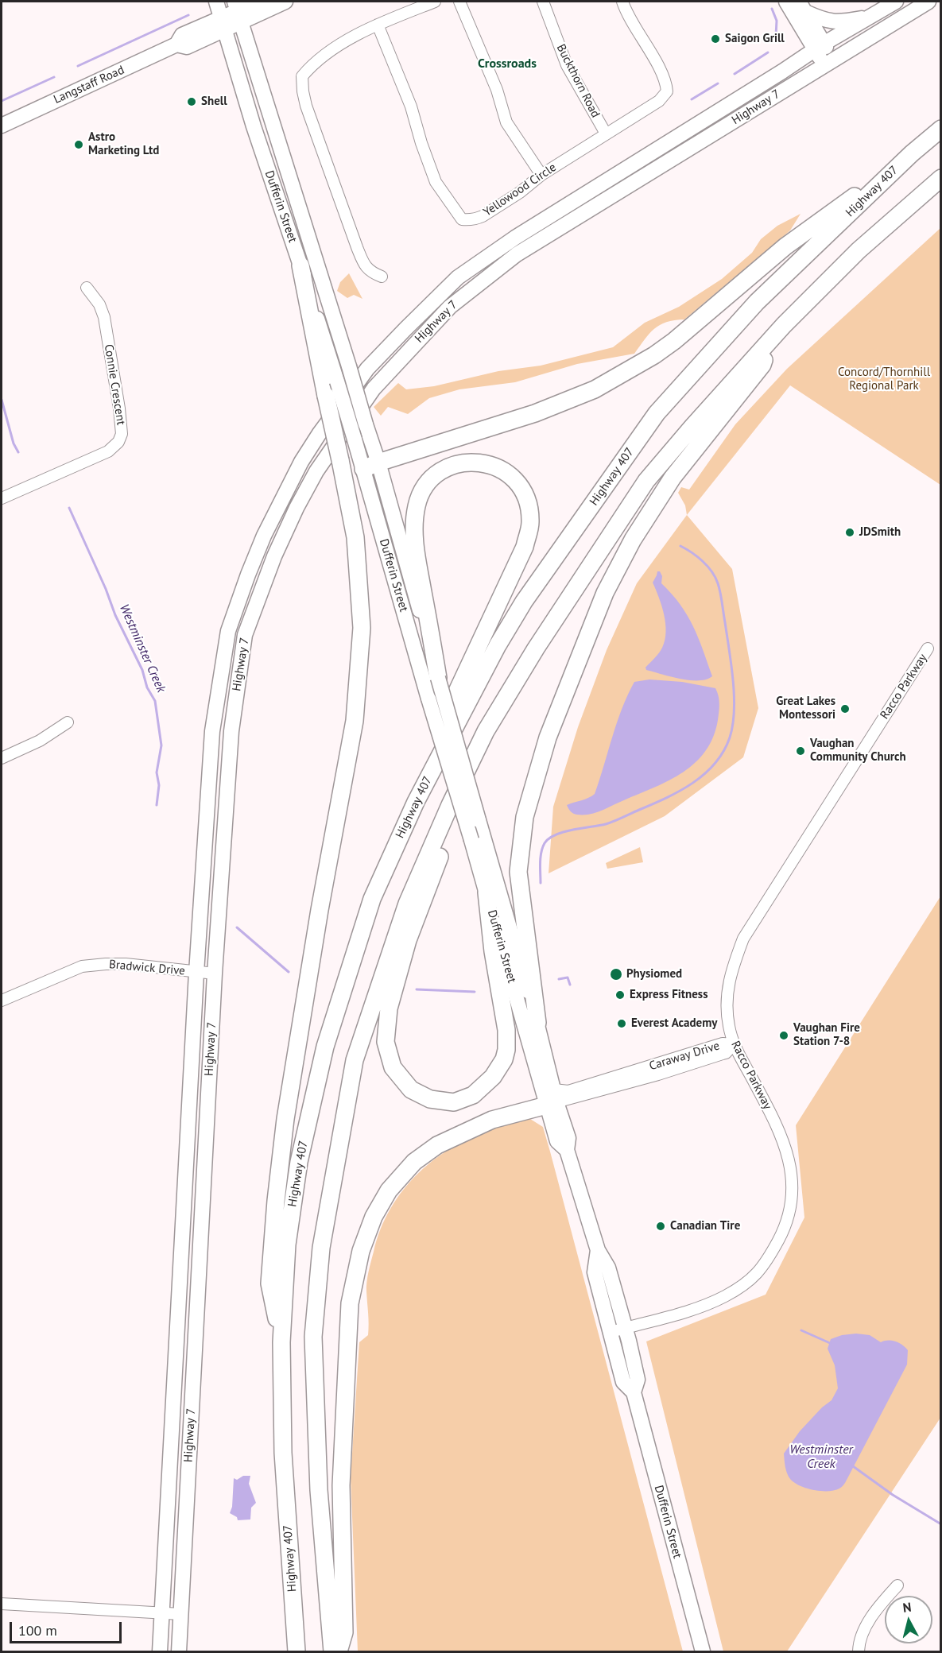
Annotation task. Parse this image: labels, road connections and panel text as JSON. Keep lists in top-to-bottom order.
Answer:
{
  "streets": {
    "highway": ["Highway 407"],
    "main road": ["Langstaff Road", "Highway 7", "Dufferin Street"],
    "street": [
      "Buckthorn Road",
      "Yellowood Circle",
      "Connie Crescent",
      "Racco Parkway",
      "Bradwick Drive",
      "Caraway Drive"
    ]
  },
  "crossings": [
    ["Buckthorn Road", "Yellowood Circle"],
    ["Langstaff Road", "Dufferin Street"],
    ["Highway 7", "Bradwick Drive"],
    ["Dufferin Street", "Racco Parkway"],
    ["Dufferin Street", "Caraway Drive"],
    ["Racco Parkway", "Caraway Drive"]
  ],
  "districts": ["Crossroads"],
  "water": ["Westminster Creek"],
  "parks": ["Concord/Thornhill Regional Park"],
  "places": [
    "Saigon Grill",
    "Shell",
    "Astro Marketing Ltd",
    "JDSmith",
    "Great Lakes Montessori",
    "Vaughan Community Church",
    "Physiomed",
    "Express Fitness",
    "Everest Academy",
    "Vaughan Fire Station 7-8",
    "Canadian Tire"
  ],
  "scale_bar": "100 m",
  "north": "top"
}
